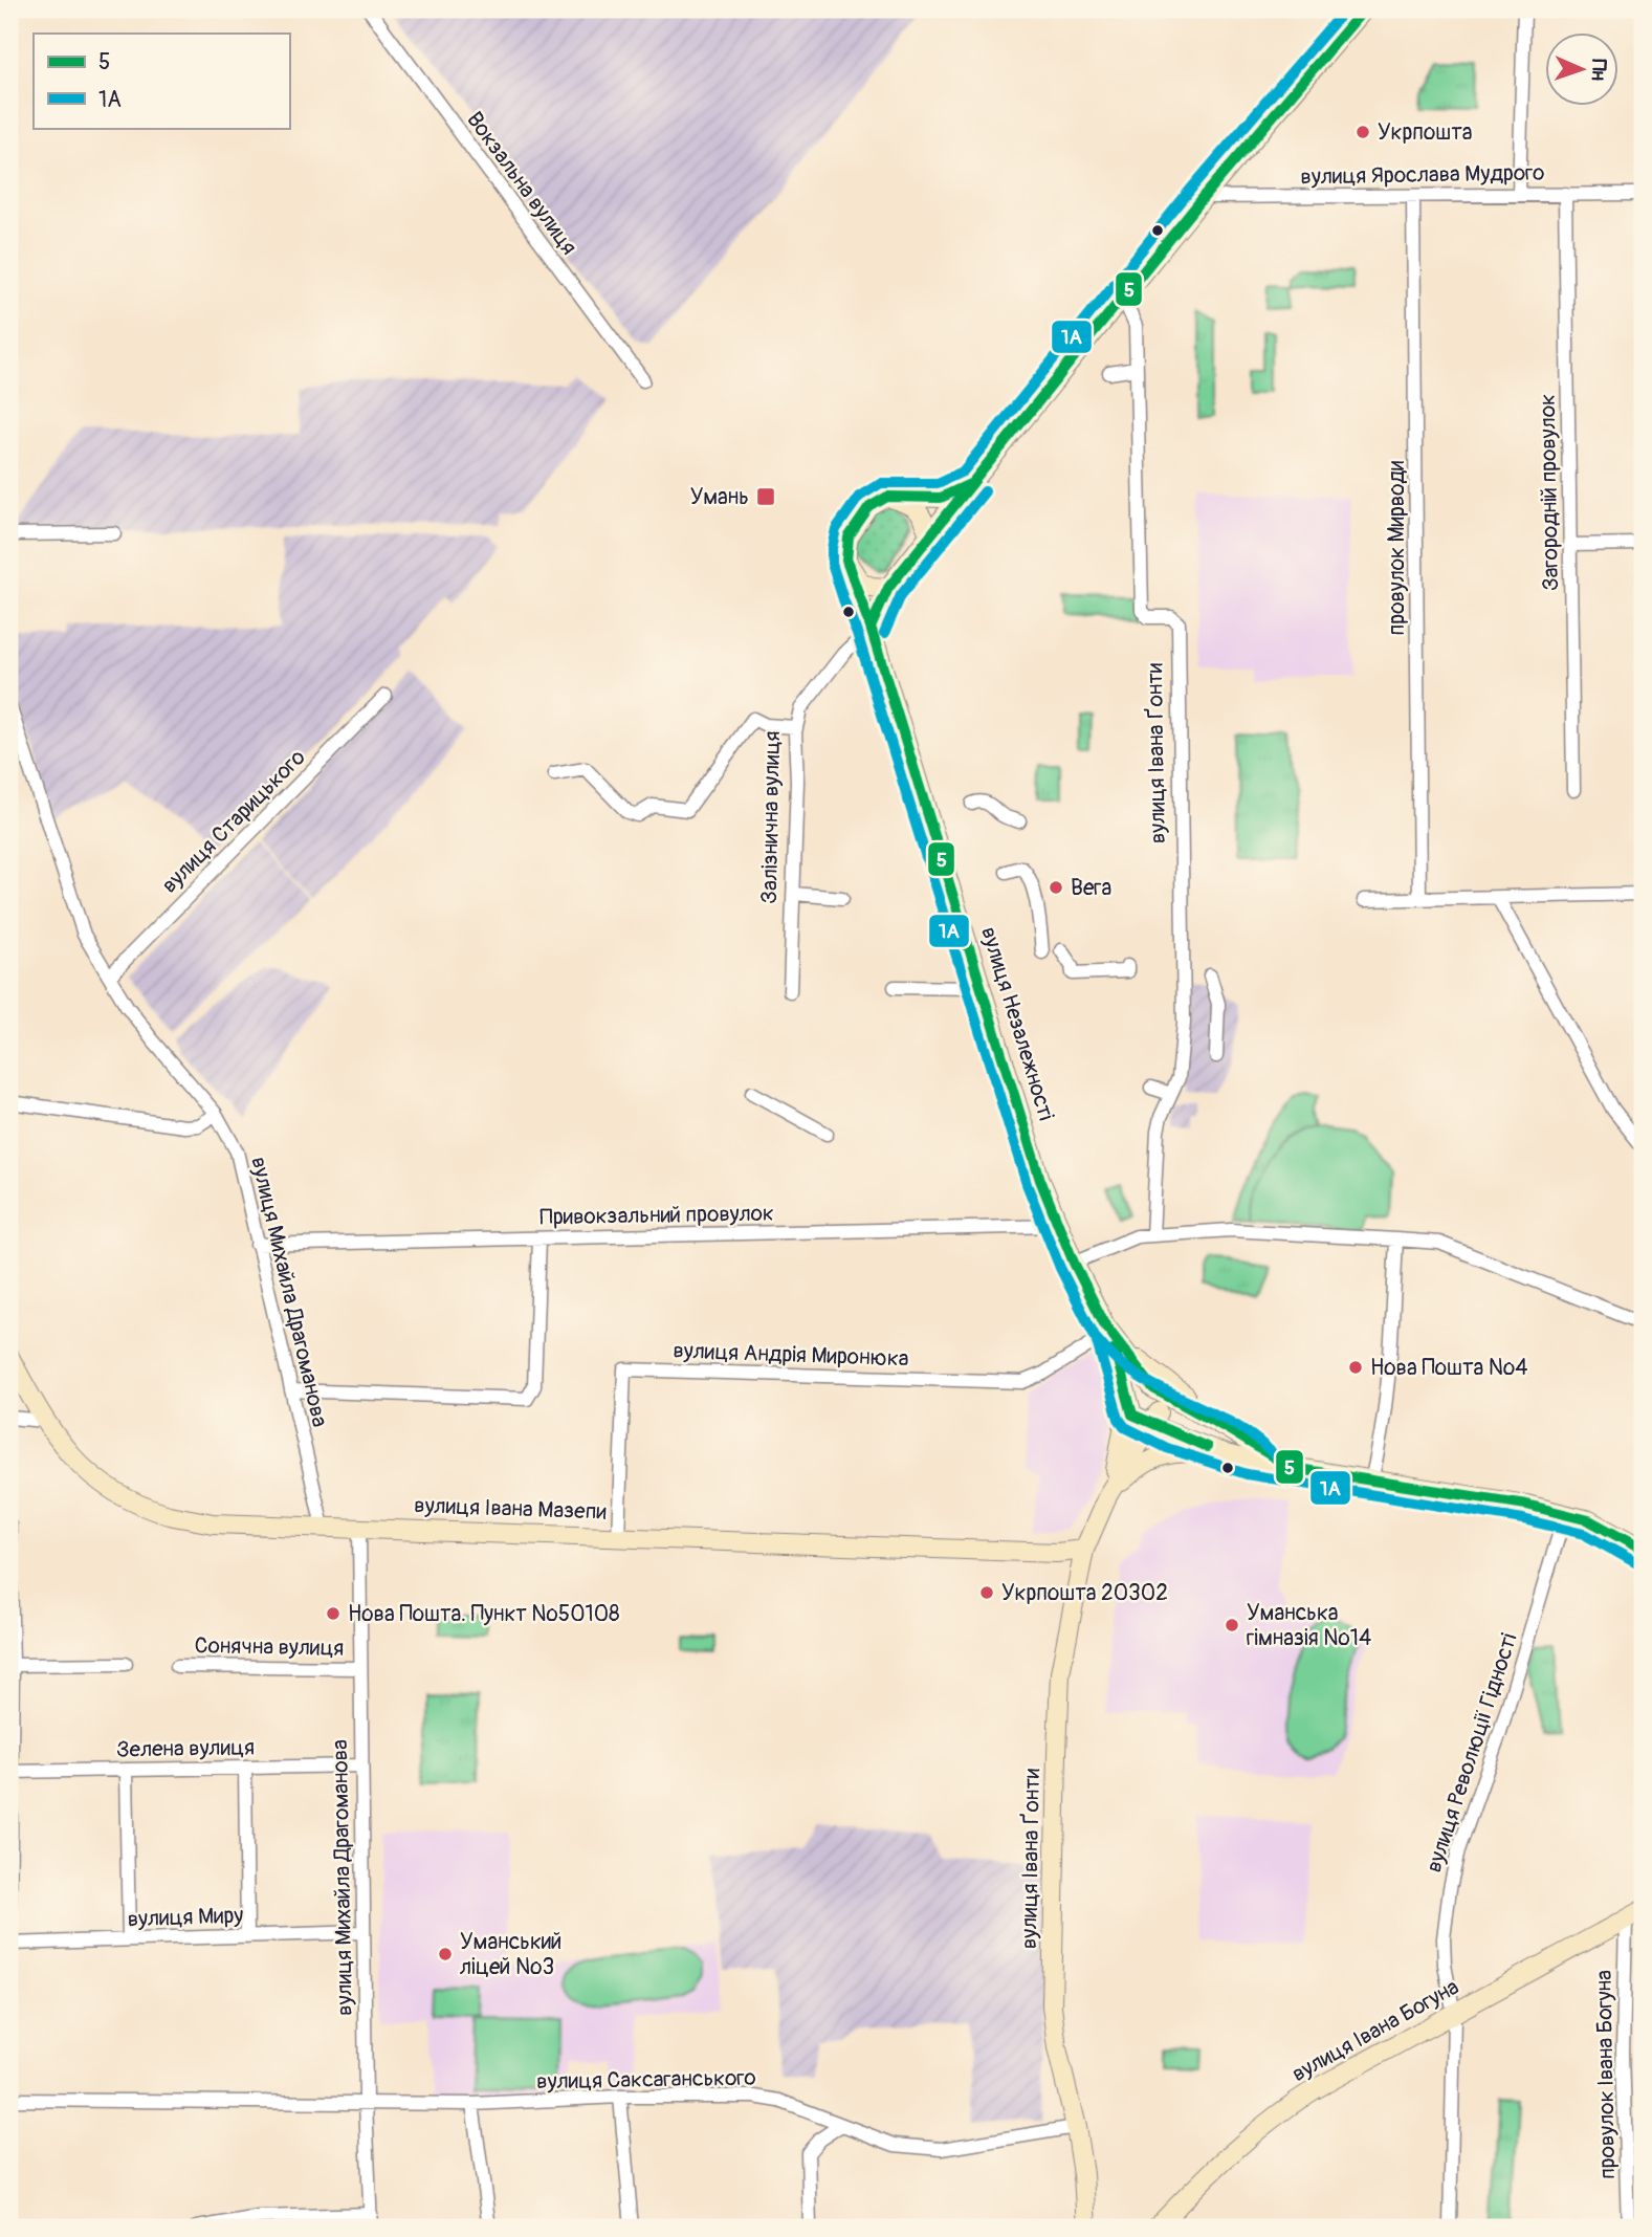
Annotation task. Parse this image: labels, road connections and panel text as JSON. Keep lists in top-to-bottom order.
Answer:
{
  "streets": {
    "main road": [
      "вулиця Івана Ґонти",
      "Залізнична вулиця",
      "вулиця Незалежності",
      "вулиця Івана Мазепи",
      "вулиця Івана Богуна"
    ],
    "street": [
      "вулиця Ярослава Мудрого",
      "Вокзальна вулиця",
      "Загородній провулок",
      "провулок Мирводи",
      "вулиця Старицького",
      "Привокзальний провулок",
      "вулиця Михайла Драгоманова",
      "вулиця Андрія Миронюка",
      "Сонячна вулиця",
      "Зелена вулиця",
      "вулиця Революції Гідності",
      "вулиця Миру",
      "провулок Івана Богуна",
      "вулиця Саксаганського"
    ]
  },
  "crossings": [
    ["вулиця Ярослава Мудрого", "Загородній провулок"],
    ["вулиця Ярослава Мудрого", "провулок Мирводи"],
    ["вулиця Івана Ґонти", "вулиця Незалежності"],
    ["вулиця Івана Ґонти", "вулиця Івана Мазепи"],
    ["вулиця Івана Ґонти", "вулиця Саксаганського"],
    ["Залізнична вулиця", "вулиця Незалежності"],
    ["вулиця Старицького", "вулиця Михайла Драгоманова"],
    ["вулиця Незалежності", "Привокзальний провулок"],
    ["вулиця Незалежності", "вулиця Андрія Миронюка"],
    ["вулиця Незалежності", "вулиця Революції Гідності"],
    ["Привокзальний провулок", "вулиця Михайла Драгоманова"],
    ["вулиця Михайла Драгоманова", "вулиця Івана Мазепи"],
    ["вулиця Михайла Драгоманова", "Сонячна вулиця"],
    ["вулиця Михайла Драгоманова", "Зелена вулиця"],
    ["вулиця Михайла Драгоманова", "вулиця Миру"],
    ["вулиця Михайла Драгоманова", "вулиця Саксаганського"],
    ["вулиця Андрія Миронюка", "вулиця Івана Мазепи"],
    ["вулиця Революції Гідності", "вулиця Івана Богуна"],
    ["вулиця Івана Богуна", "провулок Івана Богуна"]
  ],
  "places": {
    "other": [
      "Укрпошта",
      "Вега",
      "Нова Пошта №4",
      "Укрпошта 20302",
      "Нова Пошта. Пункт №50108",
      "Уманська гімназія №14",
      "Уманський ліцей №3"
    ],
    "transit": ["Умань"]
  },
  "lines": ["transit line 5", "transit line 1А"],
  "legend": ["5", "1А"],
  "north": "right"
}
